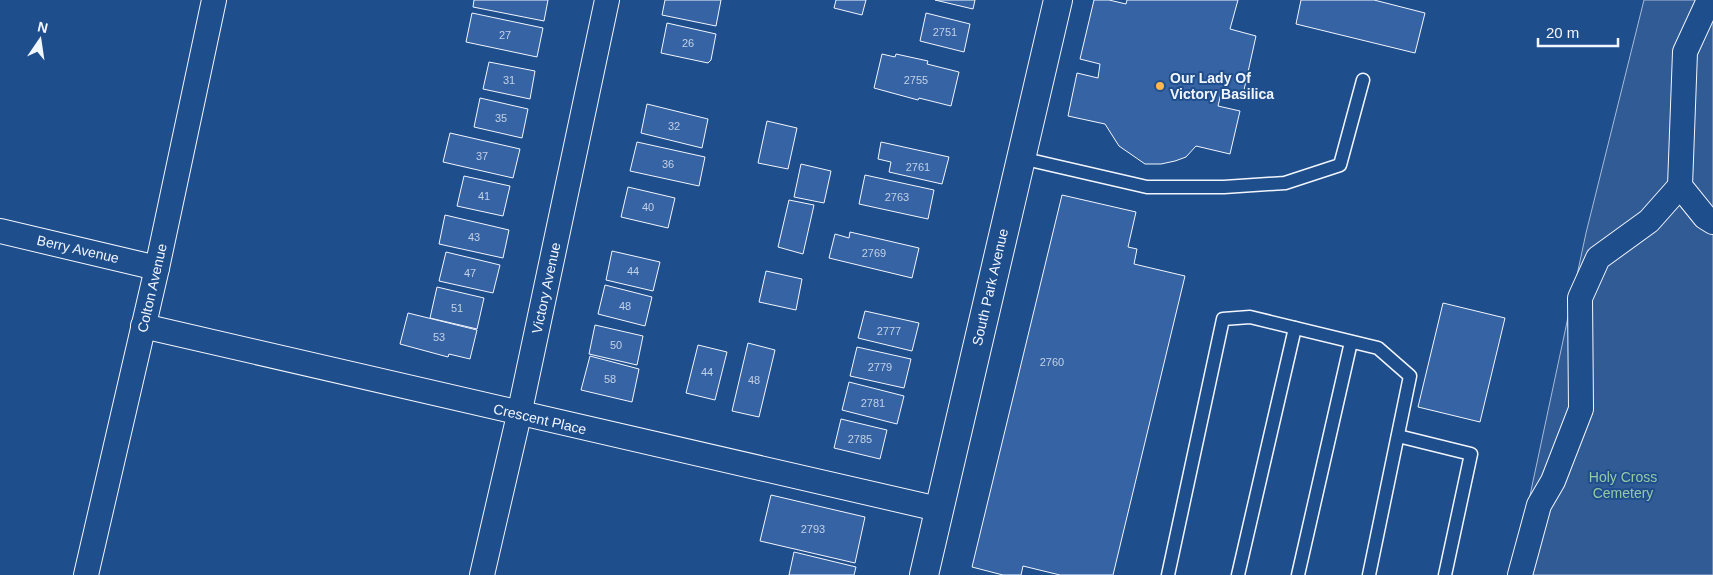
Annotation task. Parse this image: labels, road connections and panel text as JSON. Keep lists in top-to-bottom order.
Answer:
{
  "streets": {
    "main road": ["South Park Avenue"],
    "street": [
      "Berry Avenue",
      "Colton Avenue",
      "Victory Avenue",
      "Crescent Place"
    ]
  },
  "crossings": [
    ["Berry Avenue", "Colton Avenue"],
    ["South Park Avenue", "Crescent Place"],
    ["Colton Avenue", "Crescent Place"],
    ["Victory Avenue", "Crescent Place"]
  ],
  "parks": ["Holy Cross Cemetery"],
  "places": ["Our Lady Of Victory Basilica"],
  "house_numbers": [
    "2751",
    "27",
    "26",
    "31",
    "2755",
    "35",
    "32",
    "37",
    "36",
    "2761",
    "41",
    "2763",
    "40",
    "43",
    "2769",
    "44",
    "47",
    "48",
    "51",
    "2777",
    "53",
    "50",
    "2760",
    "2779",
    "44",
    "58",
    "48",
    "2781",
    "2785",
    "2793"
  ],
  "scale_bar": "20 m",
  "north": "top"
}
